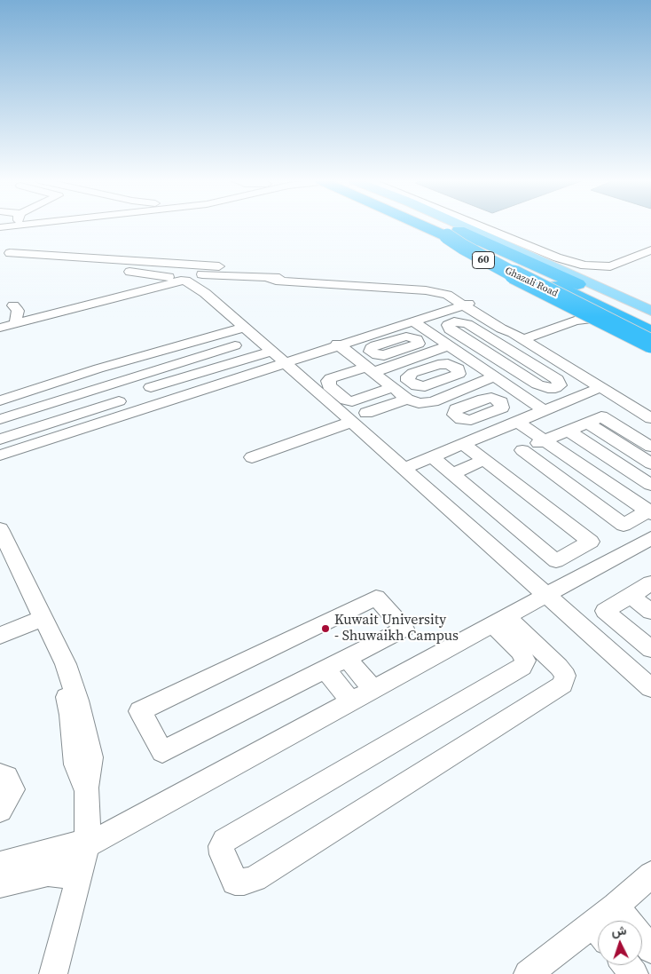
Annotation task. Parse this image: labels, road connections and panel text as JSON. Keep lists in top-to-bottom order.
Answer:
{
  "streets": {
    "highway": ["60"],
    "main road": ["Ghazali Road"]
  },
  "places": ["Kuwait University - Shuwaikh Campus"],
  "north": "top"
}
